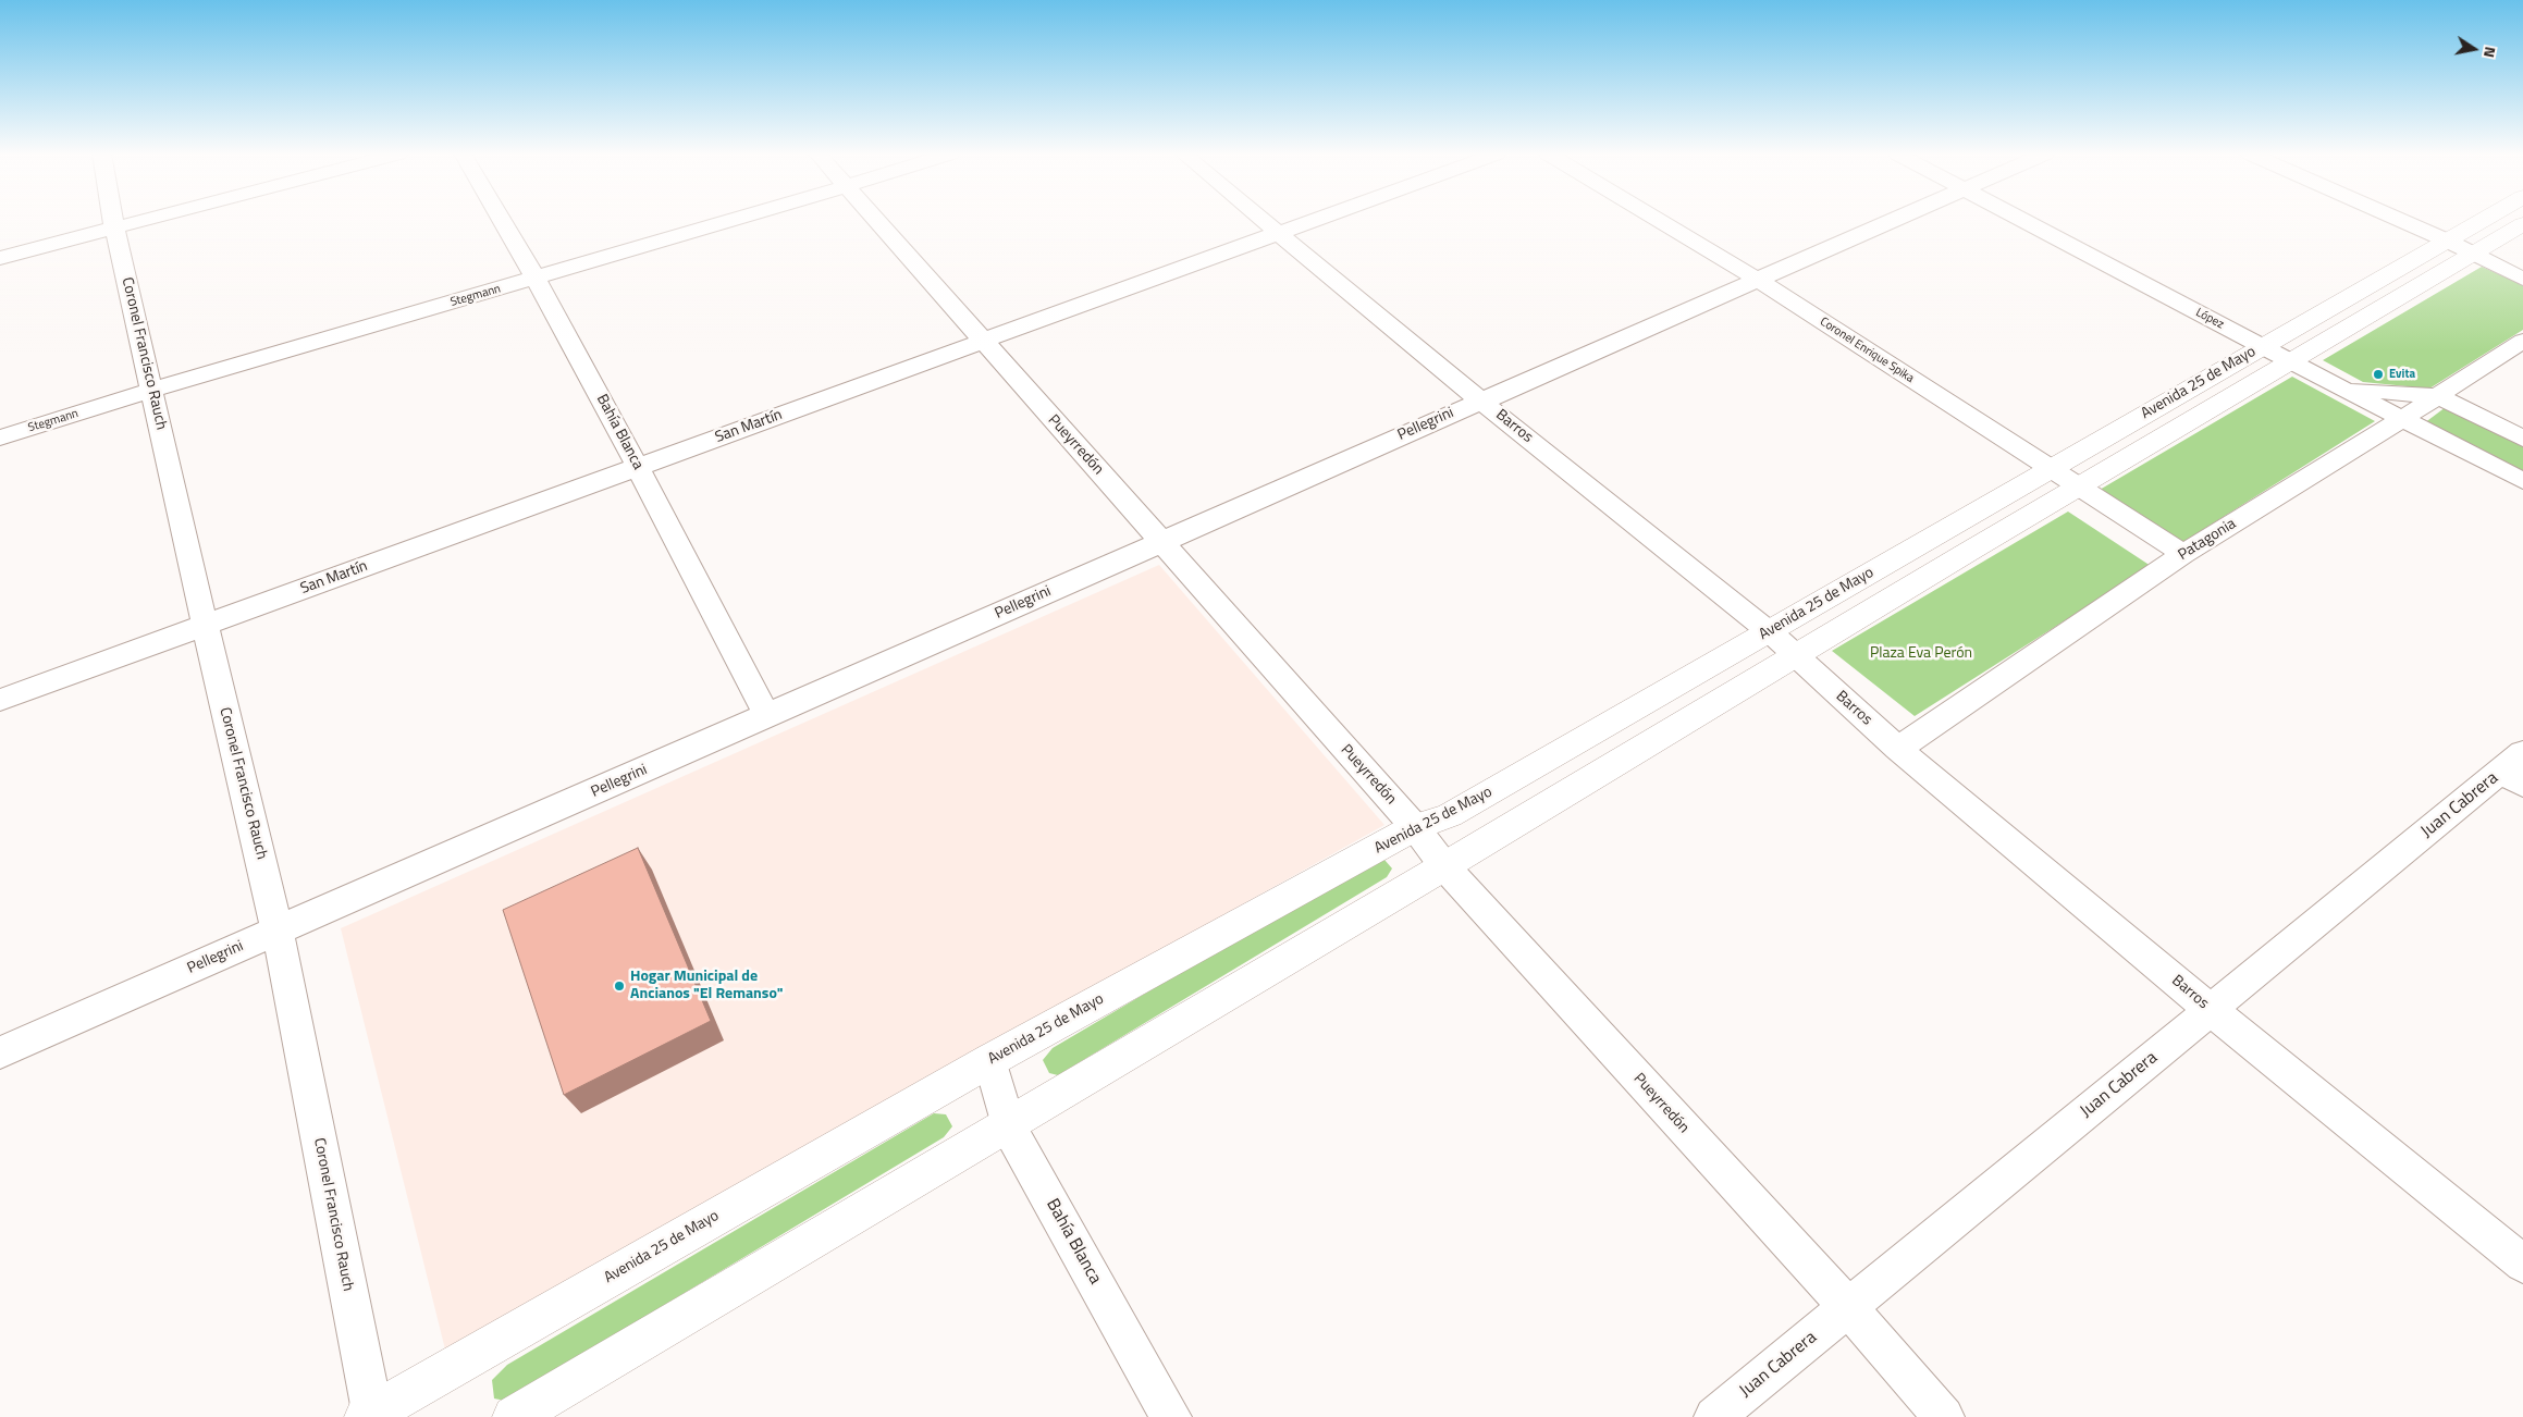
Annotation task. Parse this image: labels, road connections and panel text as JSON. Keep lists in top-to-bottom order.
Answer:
{
  "streets": {
    "main road": ["Avenida 25 de Mayo"],
    "street": [
      "Stegmann",
      "López",
      "Coronel Enrique Spika",
      "Coronel Francisco Rauch",
      "Pellegrini",
      "San Martín",
      "Barros",
      "Bahía Blanca",
      "Pueyrredón",
      "Patagonia",
      "Juan Cabrera"
    ]
  },
  "crossings": [
    ["Stegmann", "Coronel Francisco Rauch"],
    ["Stegmann", "Bahía Blanca"],
    ["López", "Avenida 25 de Mayo"],
    ["López", "Patagonia"],
    ["Coronel Enrique Spika", "Avenida 25 de Mayo"],
    ["Coronel Enrique Spika", "Pellegrini"],
    ["Coronel Enrique Spika", "Patagonia"],
    ["Coronel Francisco Rauch", "Avenida 25 de Mayo"],
    ["Coronel Francisco Rauch", "Pellegrini"],
    ["Coronel Francisco Rauch", "San Martín"],
    ["Avenida 25 de Mayo", "Barros"],
    ["Avenida 25 de Mayo", "Bahía Blanca"],
    ["Avenida 25 de Mayo", "Pueyrredón"],
    ["Pellegrini", "Barros"],
    ["Pellegrini", "Bahía Blanca"],
    ["Pellegrini", "Pueyrredón"],
    ["San Martín", "Barros"],
    ["San Martín", "Bahía Blanca"],
    ["San Martín", "Pueyrredón"],
    ["Barros", "Patagonia"],
    ["Barros", "Juan Cabrera"],
    ["Pueyrredón", "Juan Cabrera"]
  ],
  "parks": ["Plaza Eva Perón"],
  "places": ["Evita", "Hogar Municipal de Ancianos \"El Remanso\""],
  "north": "right"
}
